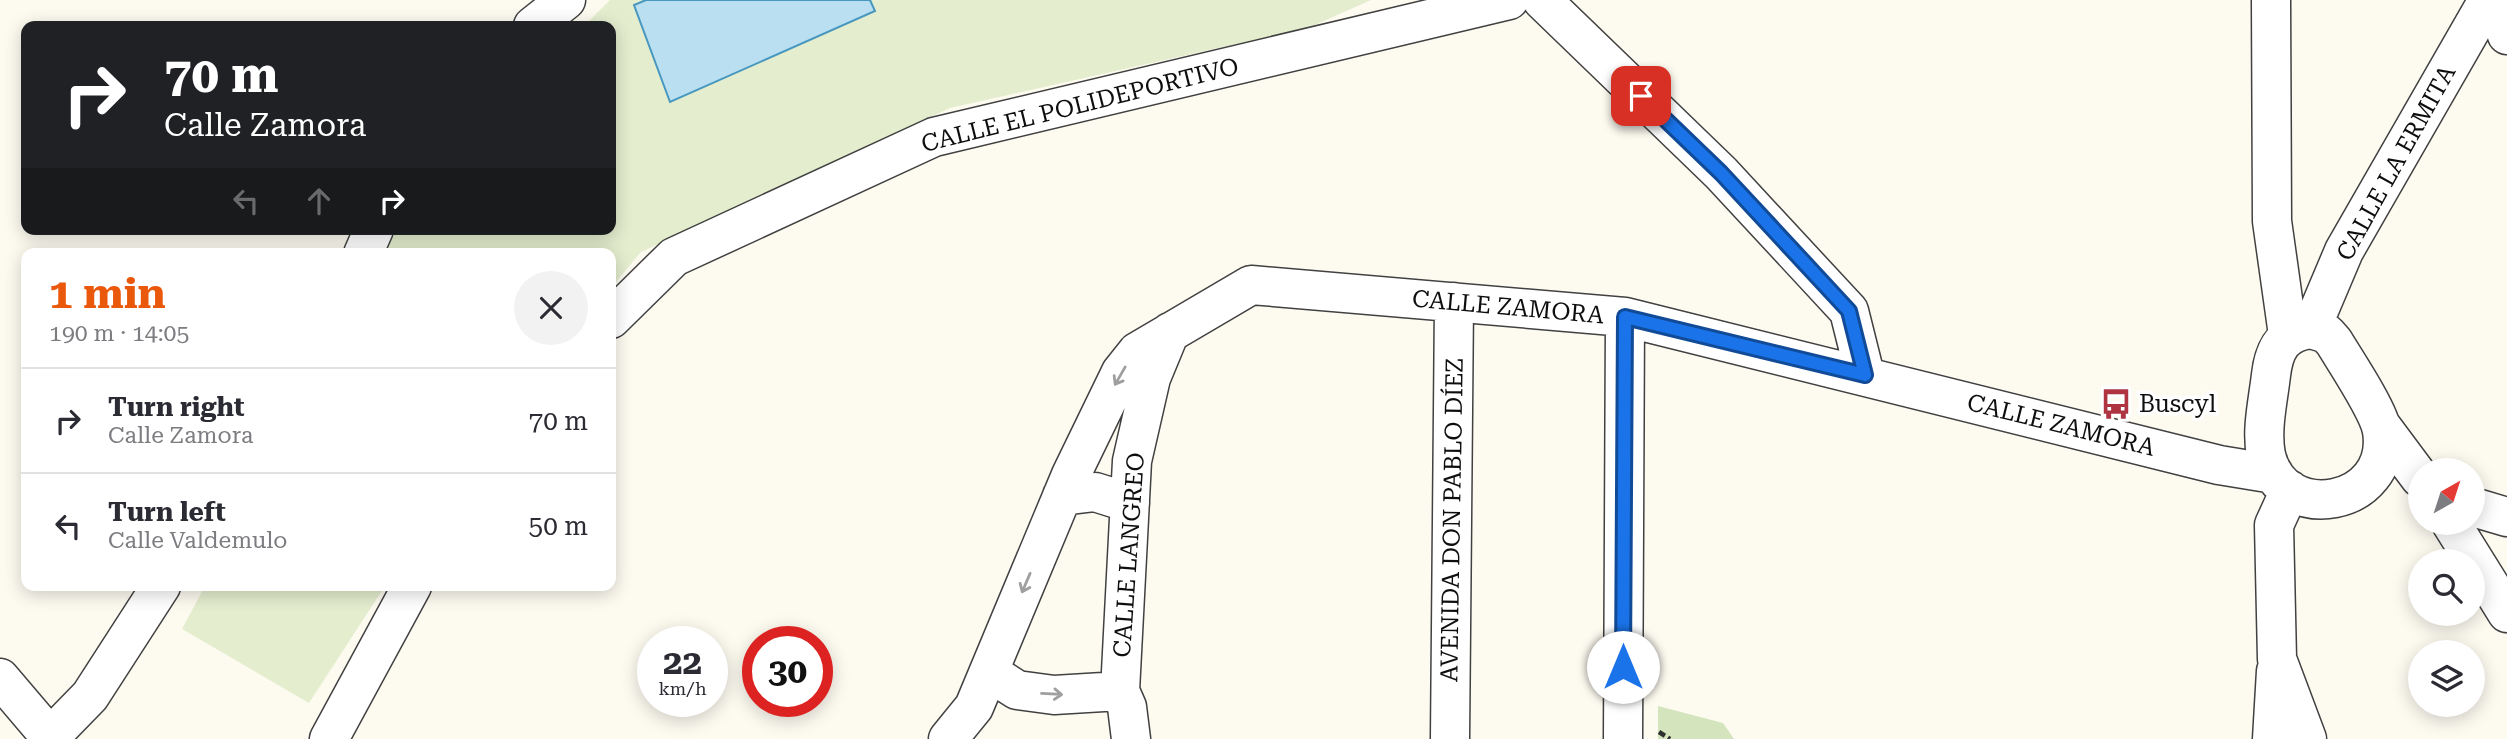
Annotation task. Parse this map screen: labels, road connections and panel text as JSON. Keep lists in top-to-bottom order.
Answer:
{
  "streets": {
    "street": [
      "CALLE EL POLIDEPORTIVO",
      "CALLE LA ERMITA",
      "CALLE ZAMORA",
      "AVENIDA DON PABLO DÍEZ",
      "CALLE LANGREO"
    ]
  },
  "crossings": [
    ["CALLE LA ERMITA", "CALLE ZAMORA"],
    ["CALLE ZAMORA", "AVENIDA DON PABLO DÍEZ"],
    ["CALLE ZAMORA", "CALLE LANGREO"]
  ],
  "places": {
    "bus stop": ["Buscyl"]
  },
  "north": "top right",
  "page": {
    "turn": ["70 m", "Calle Zamora"],
    "heading": ["1 min", "190 m · 14:05"],
    "list": [
      {
        "name": "Turn right",
        "note": "Calle Zamora",
        "value": "70 m"
      },
      {
        "name": "Turn left",
        "note": "Calle Valdemulo",
        "value": "50 m"
      }
    ],
    "speed": "22 km/h",
    "limit": "30"
  }
}
